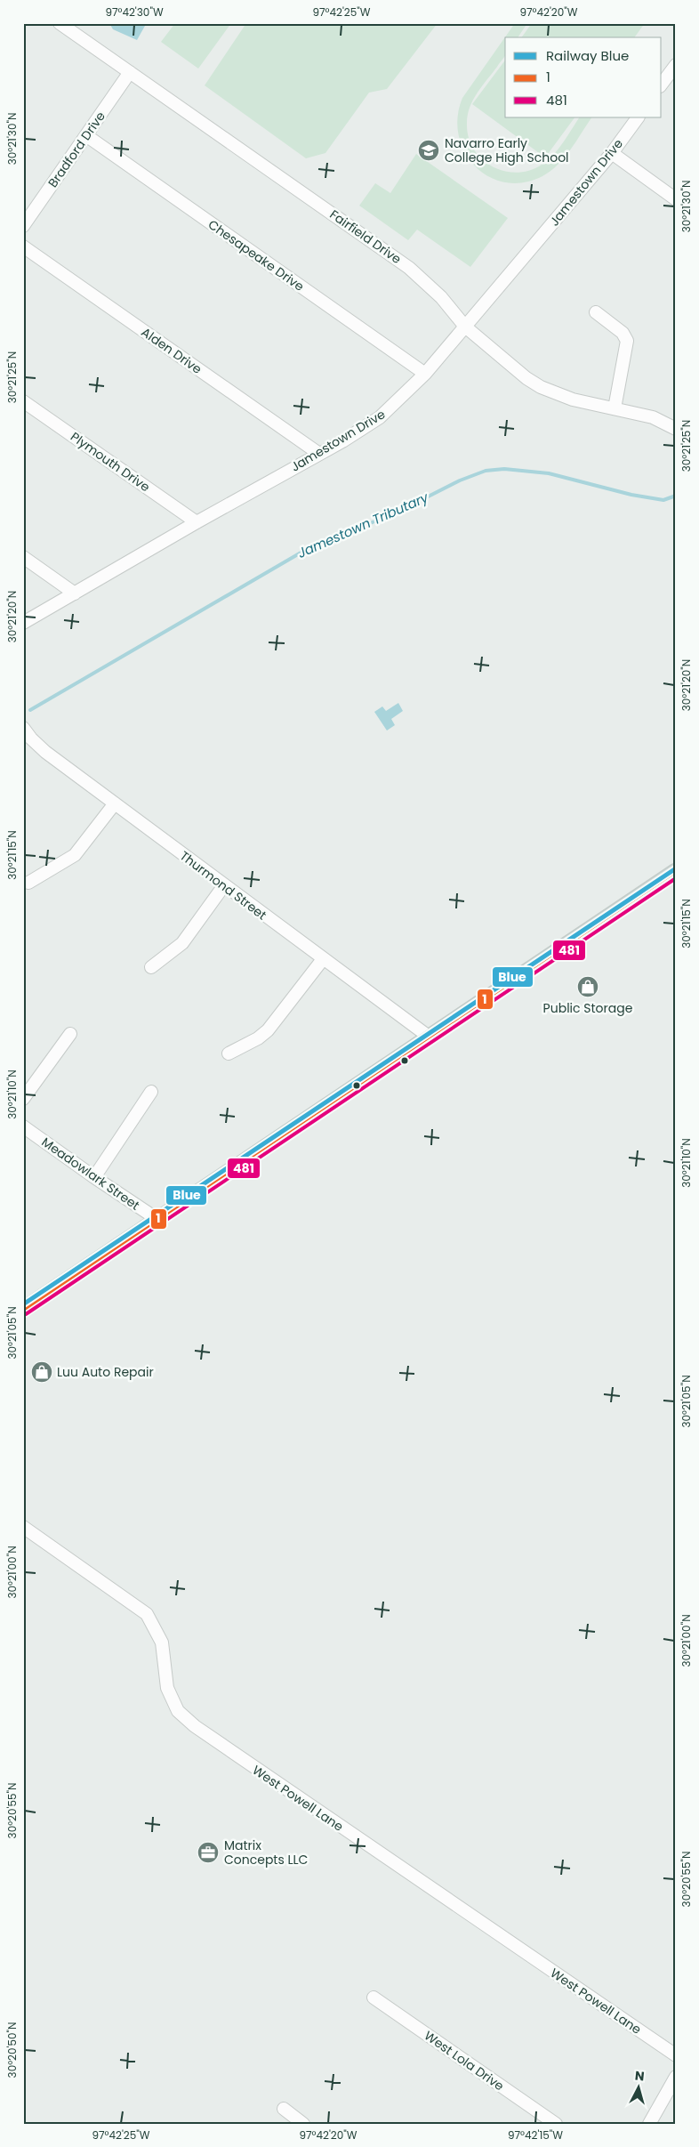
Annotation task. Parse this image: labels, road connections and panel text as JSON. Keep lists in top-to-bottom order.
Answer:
{
  "streets": {
    "street": [
      "Bradford Drive",
      "Jamestown Drive",
      "Fairfield Drive",
      "Chesapeake Drive",
      "Alden Drive",
      "Plymouth Drive",
      "Thurmond Street",
      "Meadowlark Street",
      "West Powell Lane",
      "West Lola Drive"
    ]
  },
  "crossings": [
    ["Bradford Drive", "Fairfield Drive"],
    ["Bradford Drive", "Chesapeake Drive"],
    ["Jamestown Drive", "Fairfield Drive"],
    ["Jamestown Drive", "Chesapeake Drive"],
    ["Jamestown Drive", "Alden Drive"],
    ["Jamestown Drive", "Plymouth Drive"]
  ],
  "water": ["Jamestown Tributary"],
  "places": {
    "school or university": ["Navarro Early College High School"],
    "shop": ["Public Storage", "Luu Auto Repair"],
    "office": ["Matrix Concepts LLC"]
  },
  "lines": ["rail line Blue", "transit line 1", "transit line 481"],
  "legend": ["Railway Blue", "1", "481"],
  "north": "top",
  "coordinates": [
    "97°42'30\"W",
    "97°42'25\"W",
    "97°42'20\"W",
    "30°21'30\"N",
    "30°21'25\"N",
    "30°21'20\"N",
    "30°21'15\"N",
    "30°21'10\"N",
    "30°21'05\"N",
    "30°21'00\"N",
    "30°20'55\"N",
    "30°20'50\"N",
    "97°42'15\"W"
  ]
}
